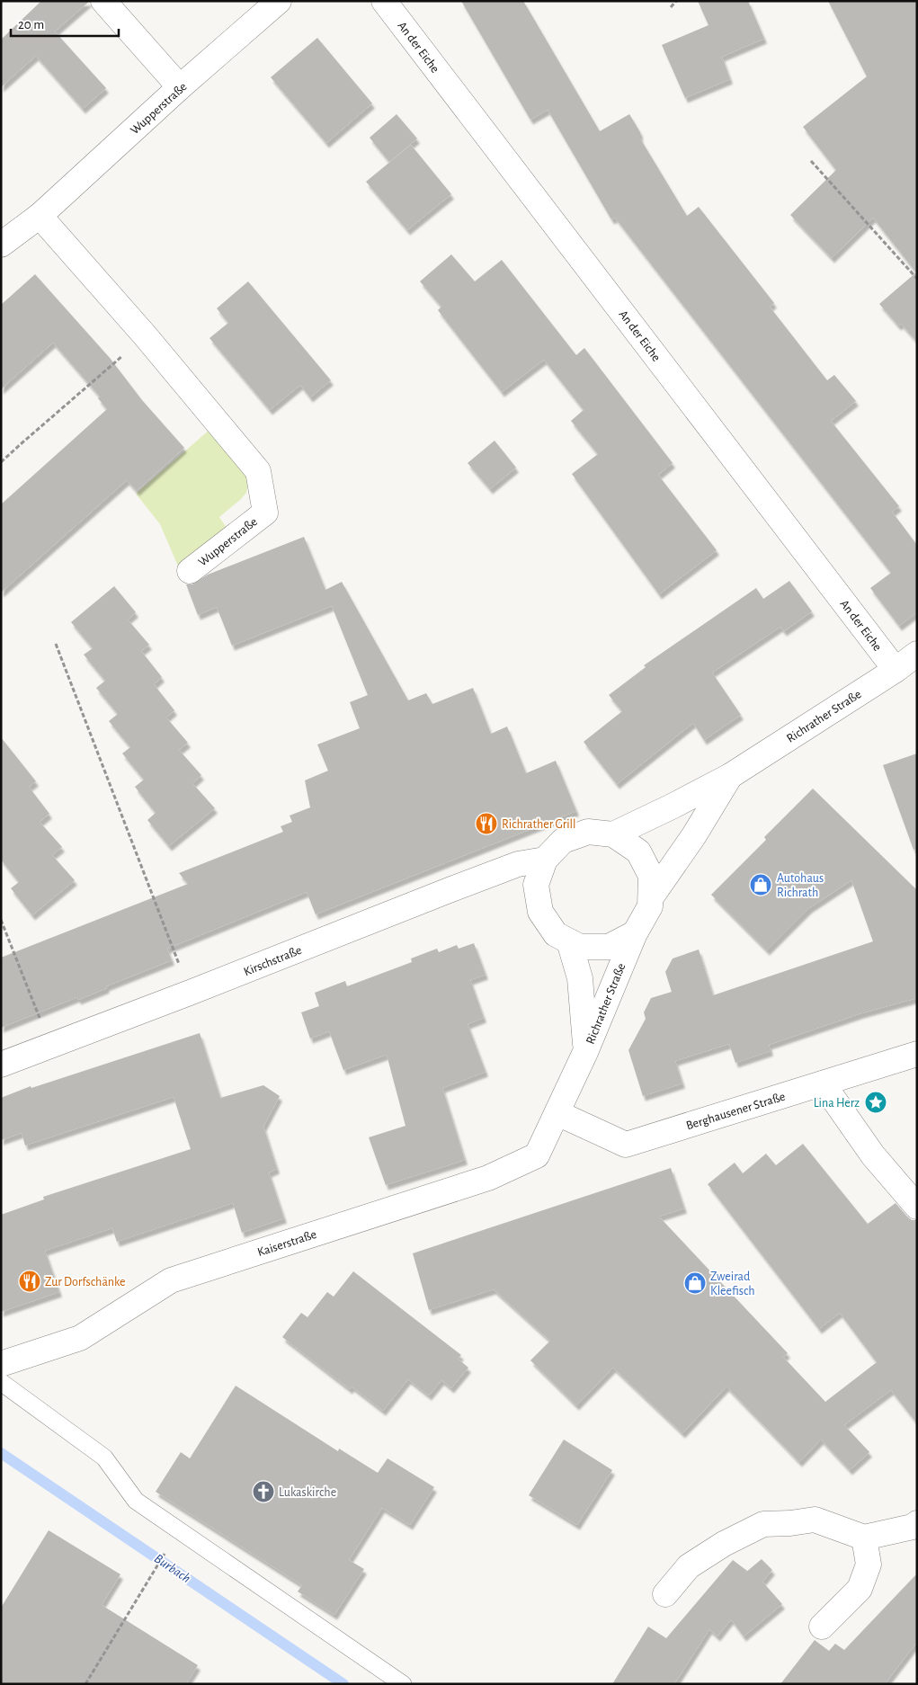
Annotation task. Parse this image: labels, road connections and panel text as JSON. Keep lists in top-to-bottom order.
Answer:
{
  "streets": {
    "street": [
      "An der Eiche",
      "Wupperstraße",
      "Richrather Straße",
      "Kirschstraße",
      "Berghausener Straße",
      "Kaiserstraße"
    ]
  },
  "crossings": [
    ["An der Eiche", "Richrather Straße"],
    ["Richrather Straße", "Kirschstraße"],
    ["Richrather Straße", "Berghausener Straße"],
    ["Richrather Straße", "Kaiserstraße"],
    ["Berghausener Straße", "Kaiserstraße"]
  ],
  "water": ["Burbach"],
  "places": {
    "restaurant": ["Richrather Grill", "Zur Dorfschänke"],
    "shop": ["Autohaus Richrath", "Zweirad Kleefisch"],
    "place": ["Lina Herz"],
    "church": ["Lukaskirche"]
  },
  "scale_bar": "20 m"
}
